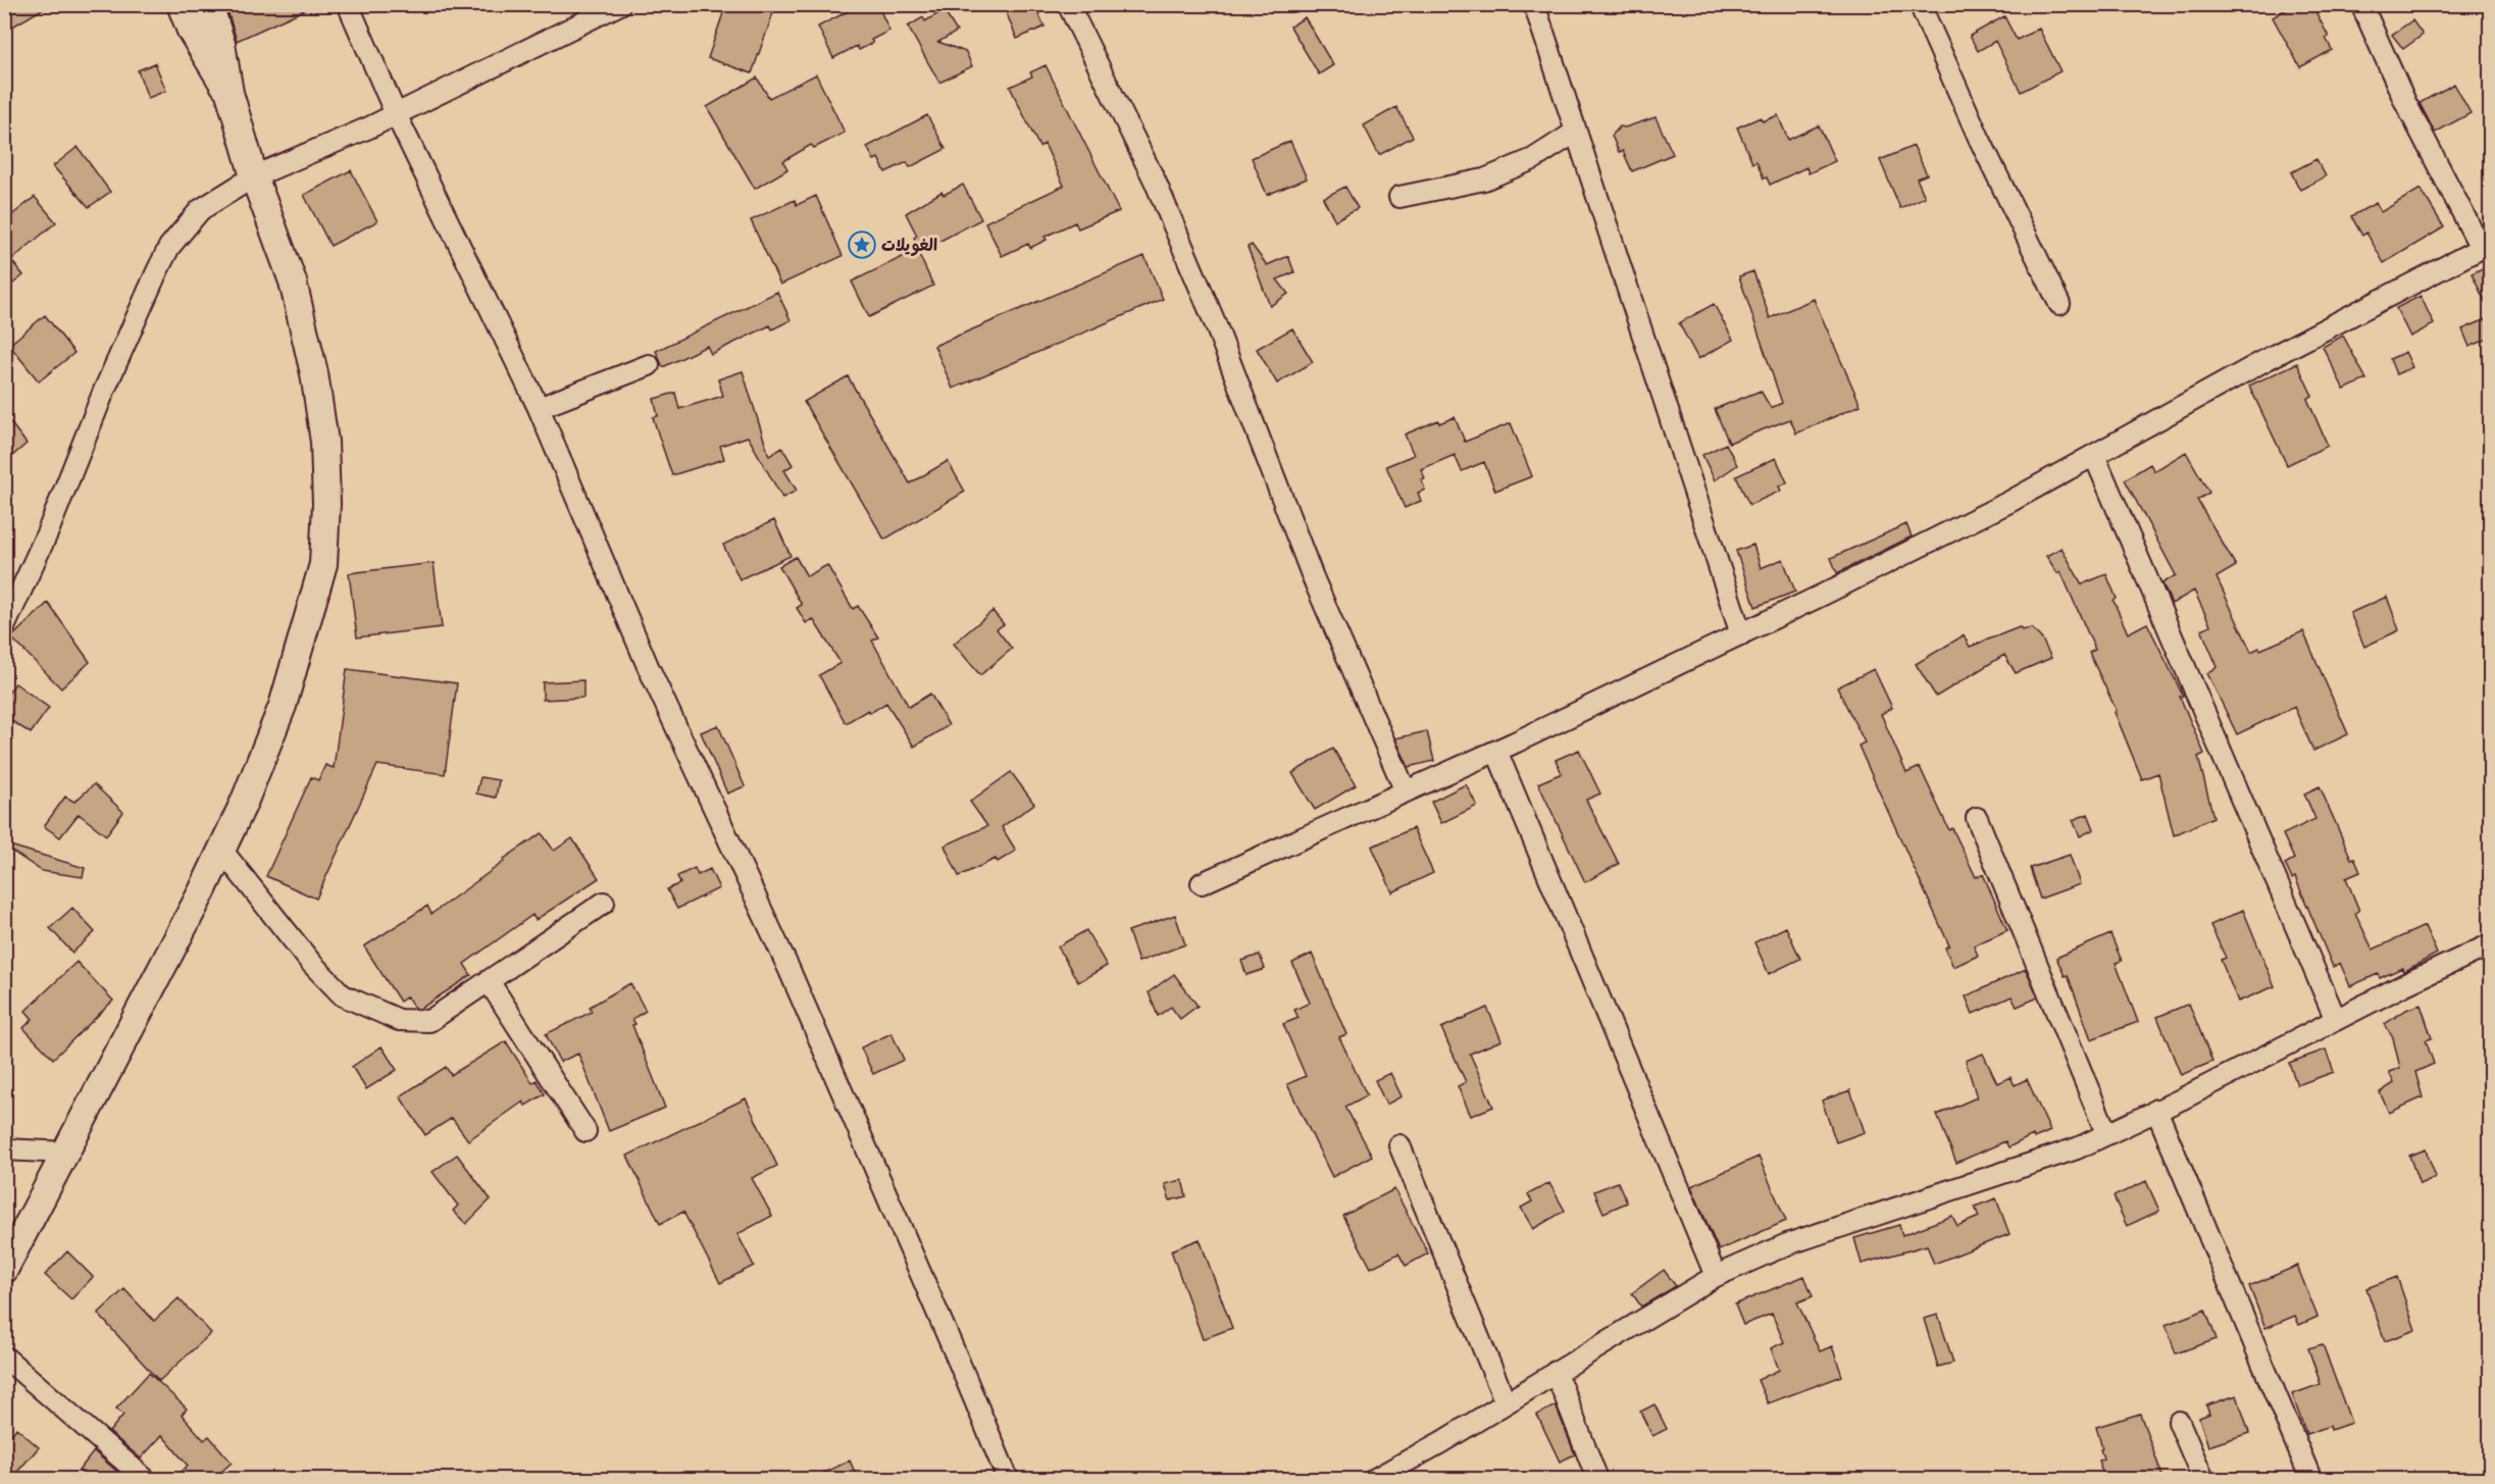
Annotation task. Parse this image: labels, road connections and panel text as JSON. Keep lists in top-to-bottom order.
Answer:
{
  "places": {
    "place": ["الغويلات"]
  }
}
